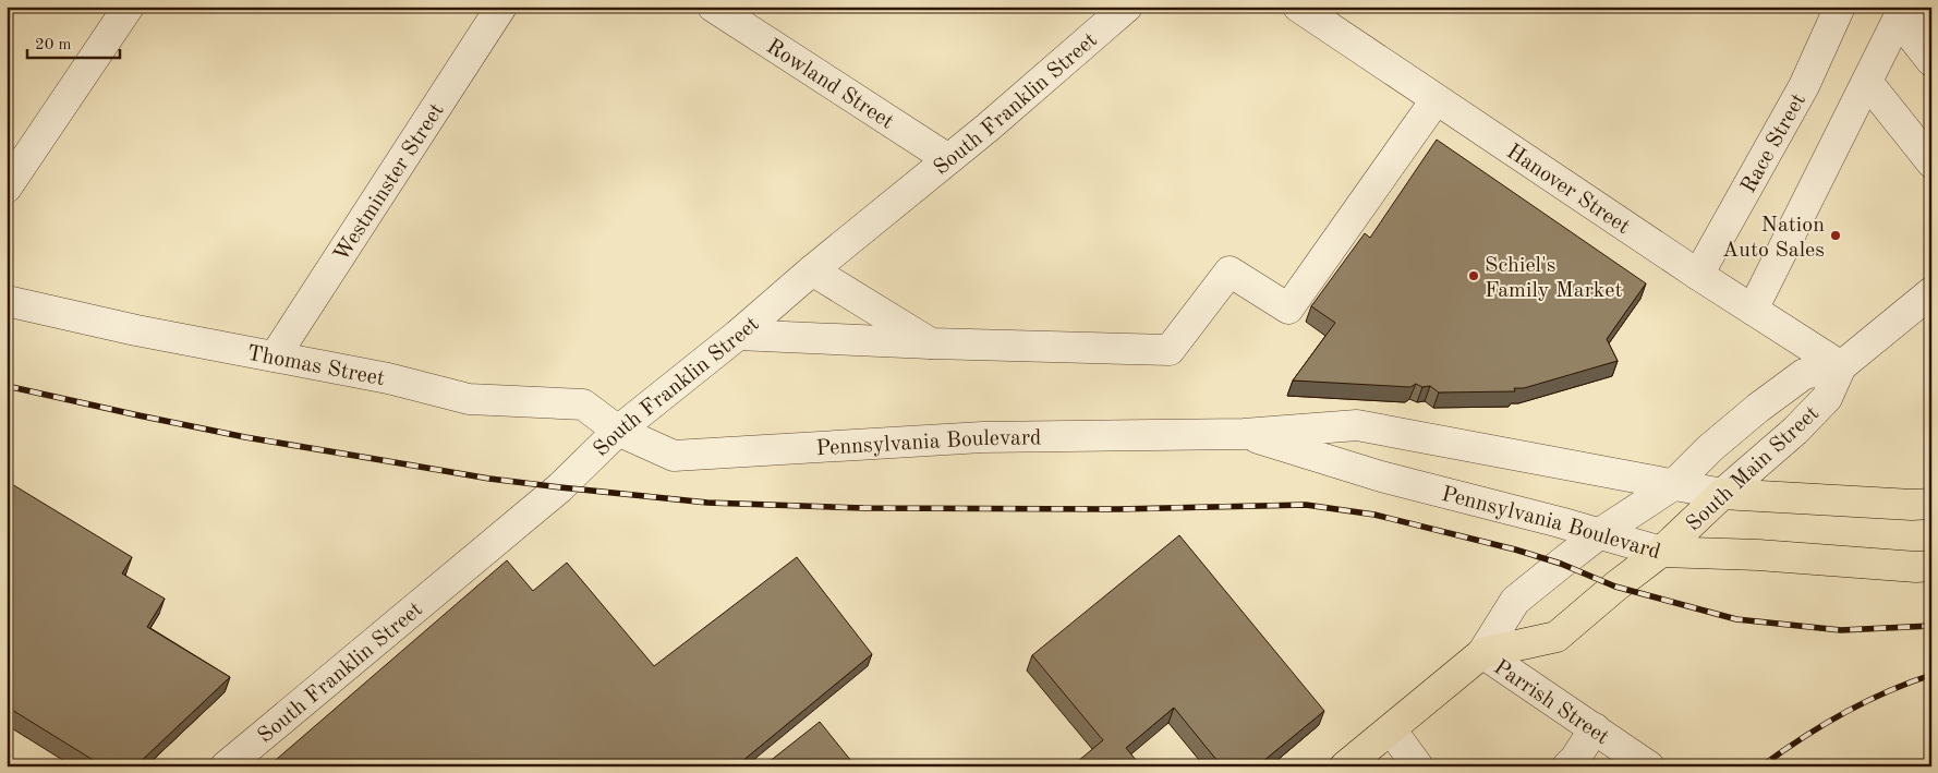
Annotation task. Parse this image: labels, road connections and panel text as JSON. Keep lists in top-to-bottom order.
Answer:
{
  "streets": {
    "main road": ["Pennsylvania Boulevard", "South Main Street"],
    "street": [
      "Rowland Street",
      "South Franklin Street",
      "Race Street",
      "Westminster Street",
      "Hanover Street",
      "Thomas Street",
      "Parrish Street"
    ]
  },
  "crossings": [
    ["Rowland Street", "South Franklin Street"],
    ["South Franklin Street", "Thomas Street"],
    ["South Franklin Street", "Pennsylvania Boulevard"],
    ["Race Street", "Hanover Street"],
    ["Westminster Street", "Thomas Street"],
    ["Hanover Street", "South Main Street"],
    ["Thomas Street", "Pennsylvania Boulevard"],
    ["Pennsylvania Boulevard", "South Main Street"],
    ["South Main Street", "Parrish Street"]
  ],
  "places": ["Nation Auto Sales", "Schiel's Family Market"],
  "scale_bar": "20 m"
}
